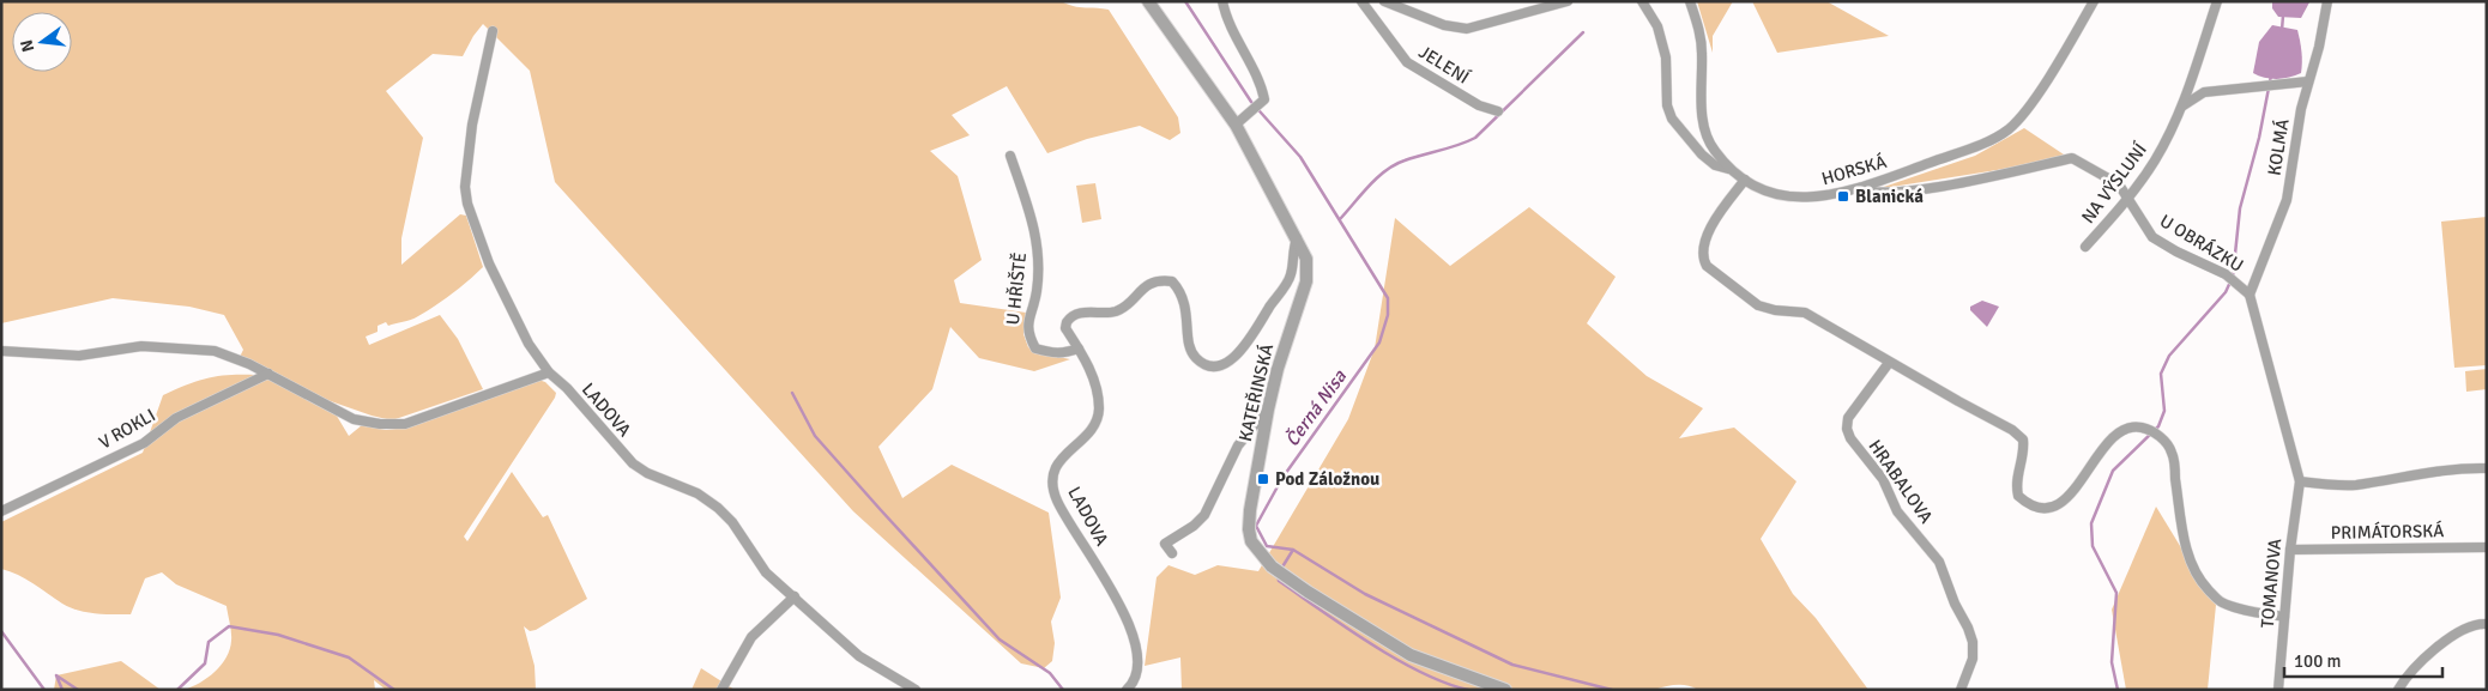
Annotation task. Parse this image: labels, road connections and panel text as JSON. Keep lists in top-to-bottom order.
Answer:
{
  "streets": {
    "street": [
      "JELENÍ",
      "KOLMÁ",
      "HORSKÁ",
      "NA VÝSLUNÍ",
      "U OBRÁZKU",
      "U HŘIŠTĚ",
      "KATEŘINSKÁ",
      "LADOVA",
      "V ROKLI",
      "HRABALOVA",
      "PRIMÁTORSKÁ",
      "TOMANOVA"
    ]
  },
  "crossings": [
    ["KOLMÁ", "U OBRÁZKU"],
    ["HORSKÁ", "U OBRÁZKU"],
    ["NA VÝSLUNÍ", "U OBRÁZKU"],
    ["U OBRÁZKU", "TOMANOVA"],
    ["U HŘIŠTĚ", "LADOVA"],
    ["KATEŘINSKÁ", "LADOVA"],
    ["PRIMÁTORSKÁ", "TOMANOVA"]
  ],
  "water": ["Černá Nisa"],
  "places": {
    "transit": ["Blanická", "Pod Záložnou"]
  },
  "scale_bar": "100 m",
  "north": "left"
}
